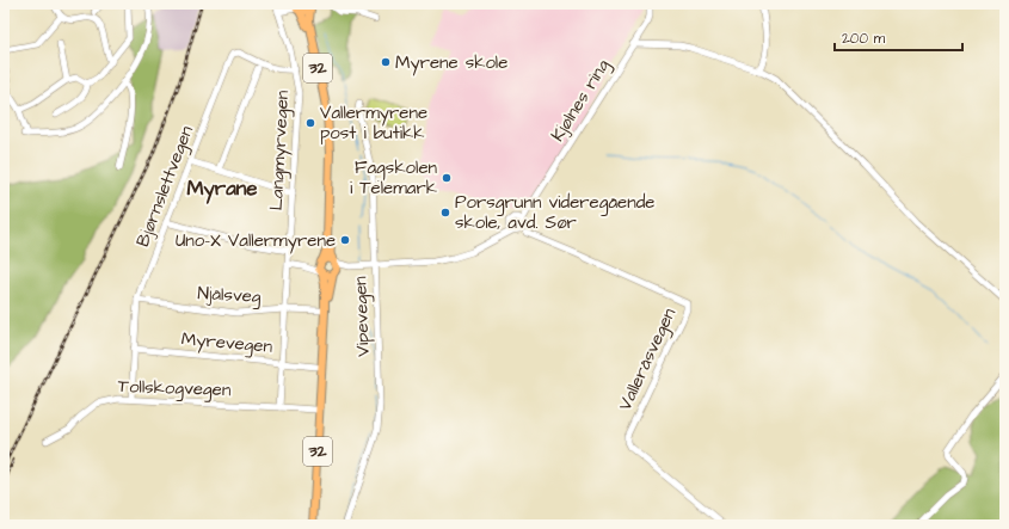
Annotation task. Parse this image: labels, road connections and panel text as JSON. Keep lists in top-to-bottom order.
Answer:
{
  "streets": {
    "main road": ["32"],
    "street": [
      "Kjølnes ring",
      "Langmyrvegen",
      "Bjørnslettvegen",
      "Njålsveg",
      "Vipevegen",
      "Myrevegen",
      "Valleråsvegen",
      "Tollskogvegen"
    ]
  },
  "crossings": [
    ["32", "Njålsveg"],
    ["Langmyrvegen", "Bjørnslettvegen"],
    ["Langmyrvegen", "Njålsveg"],
    ["Langmyrvegen", "Myrevegen"],
    ["Langmyrvegen", "Tollskogvegen"],
    ["Bjørnslettvegen", "Njålsveg"],
    ["Bjørnslettvegen", "Myrevegen"],
    ["Bjørnslettvegen", "Tollskogvegen"]
  ],
  "districts": ["Myrane"],
  "places": [
    "Myrene skole",
    "Vallermyrene post i butikk",
    "Fagskolen i Telemark",
    "Porsgrunn videregående skole, avd. Sør",
    "Uno-X Vallermyrene"
  ],
  "scale_bar": "200 m"
}
